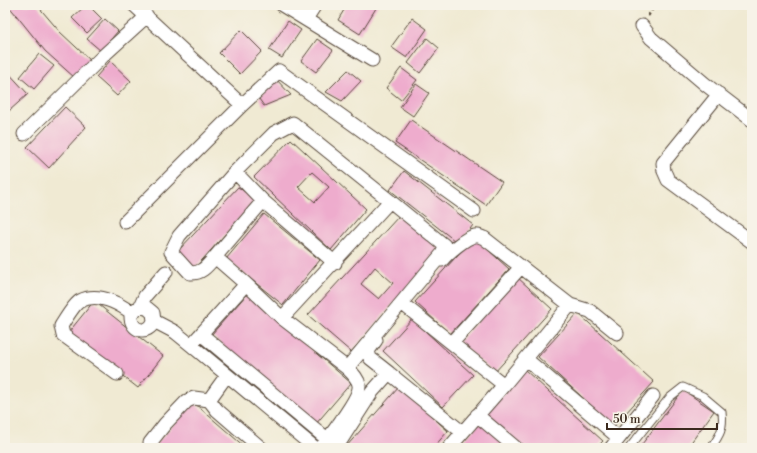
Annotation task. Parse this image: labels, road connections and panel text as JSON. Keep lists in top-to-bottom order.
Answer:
{
  "scale_bar": "50 m"
}
